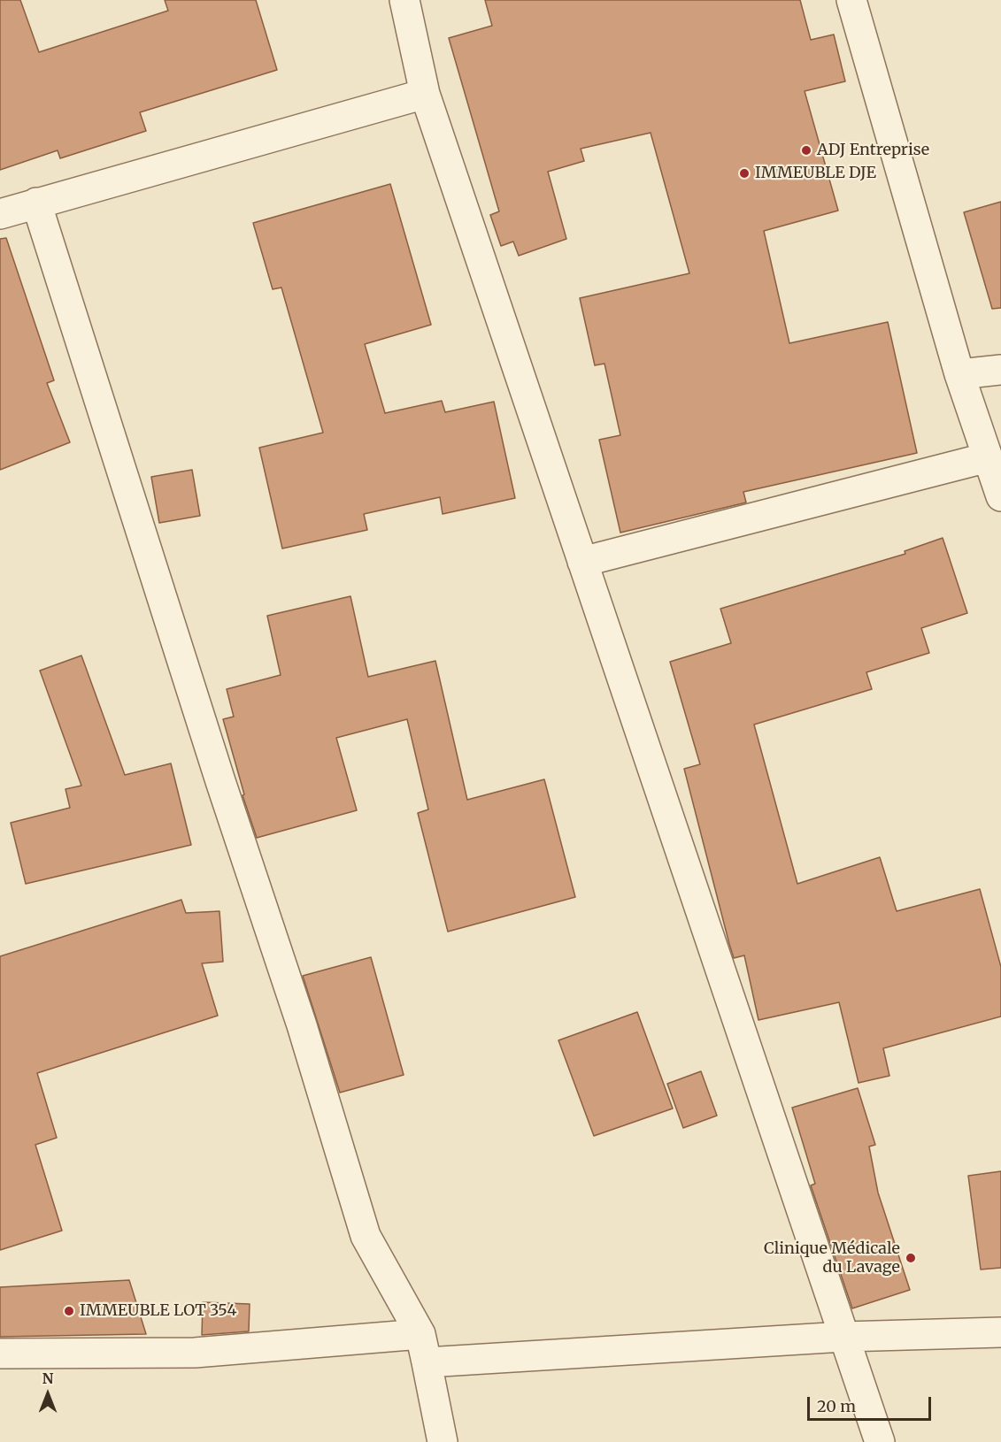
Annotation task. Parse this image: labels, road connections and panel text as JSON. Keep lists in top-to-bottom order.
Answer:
{
  "places": [
    "ADJ Entreprise",
    "IMMEUBLE DJE",
    "Clinique Médicale du Lavage",
    "IMMEUBLE LOT 354"
  ],
  "scale_bar": "20 m",
  "north": "top"
}
